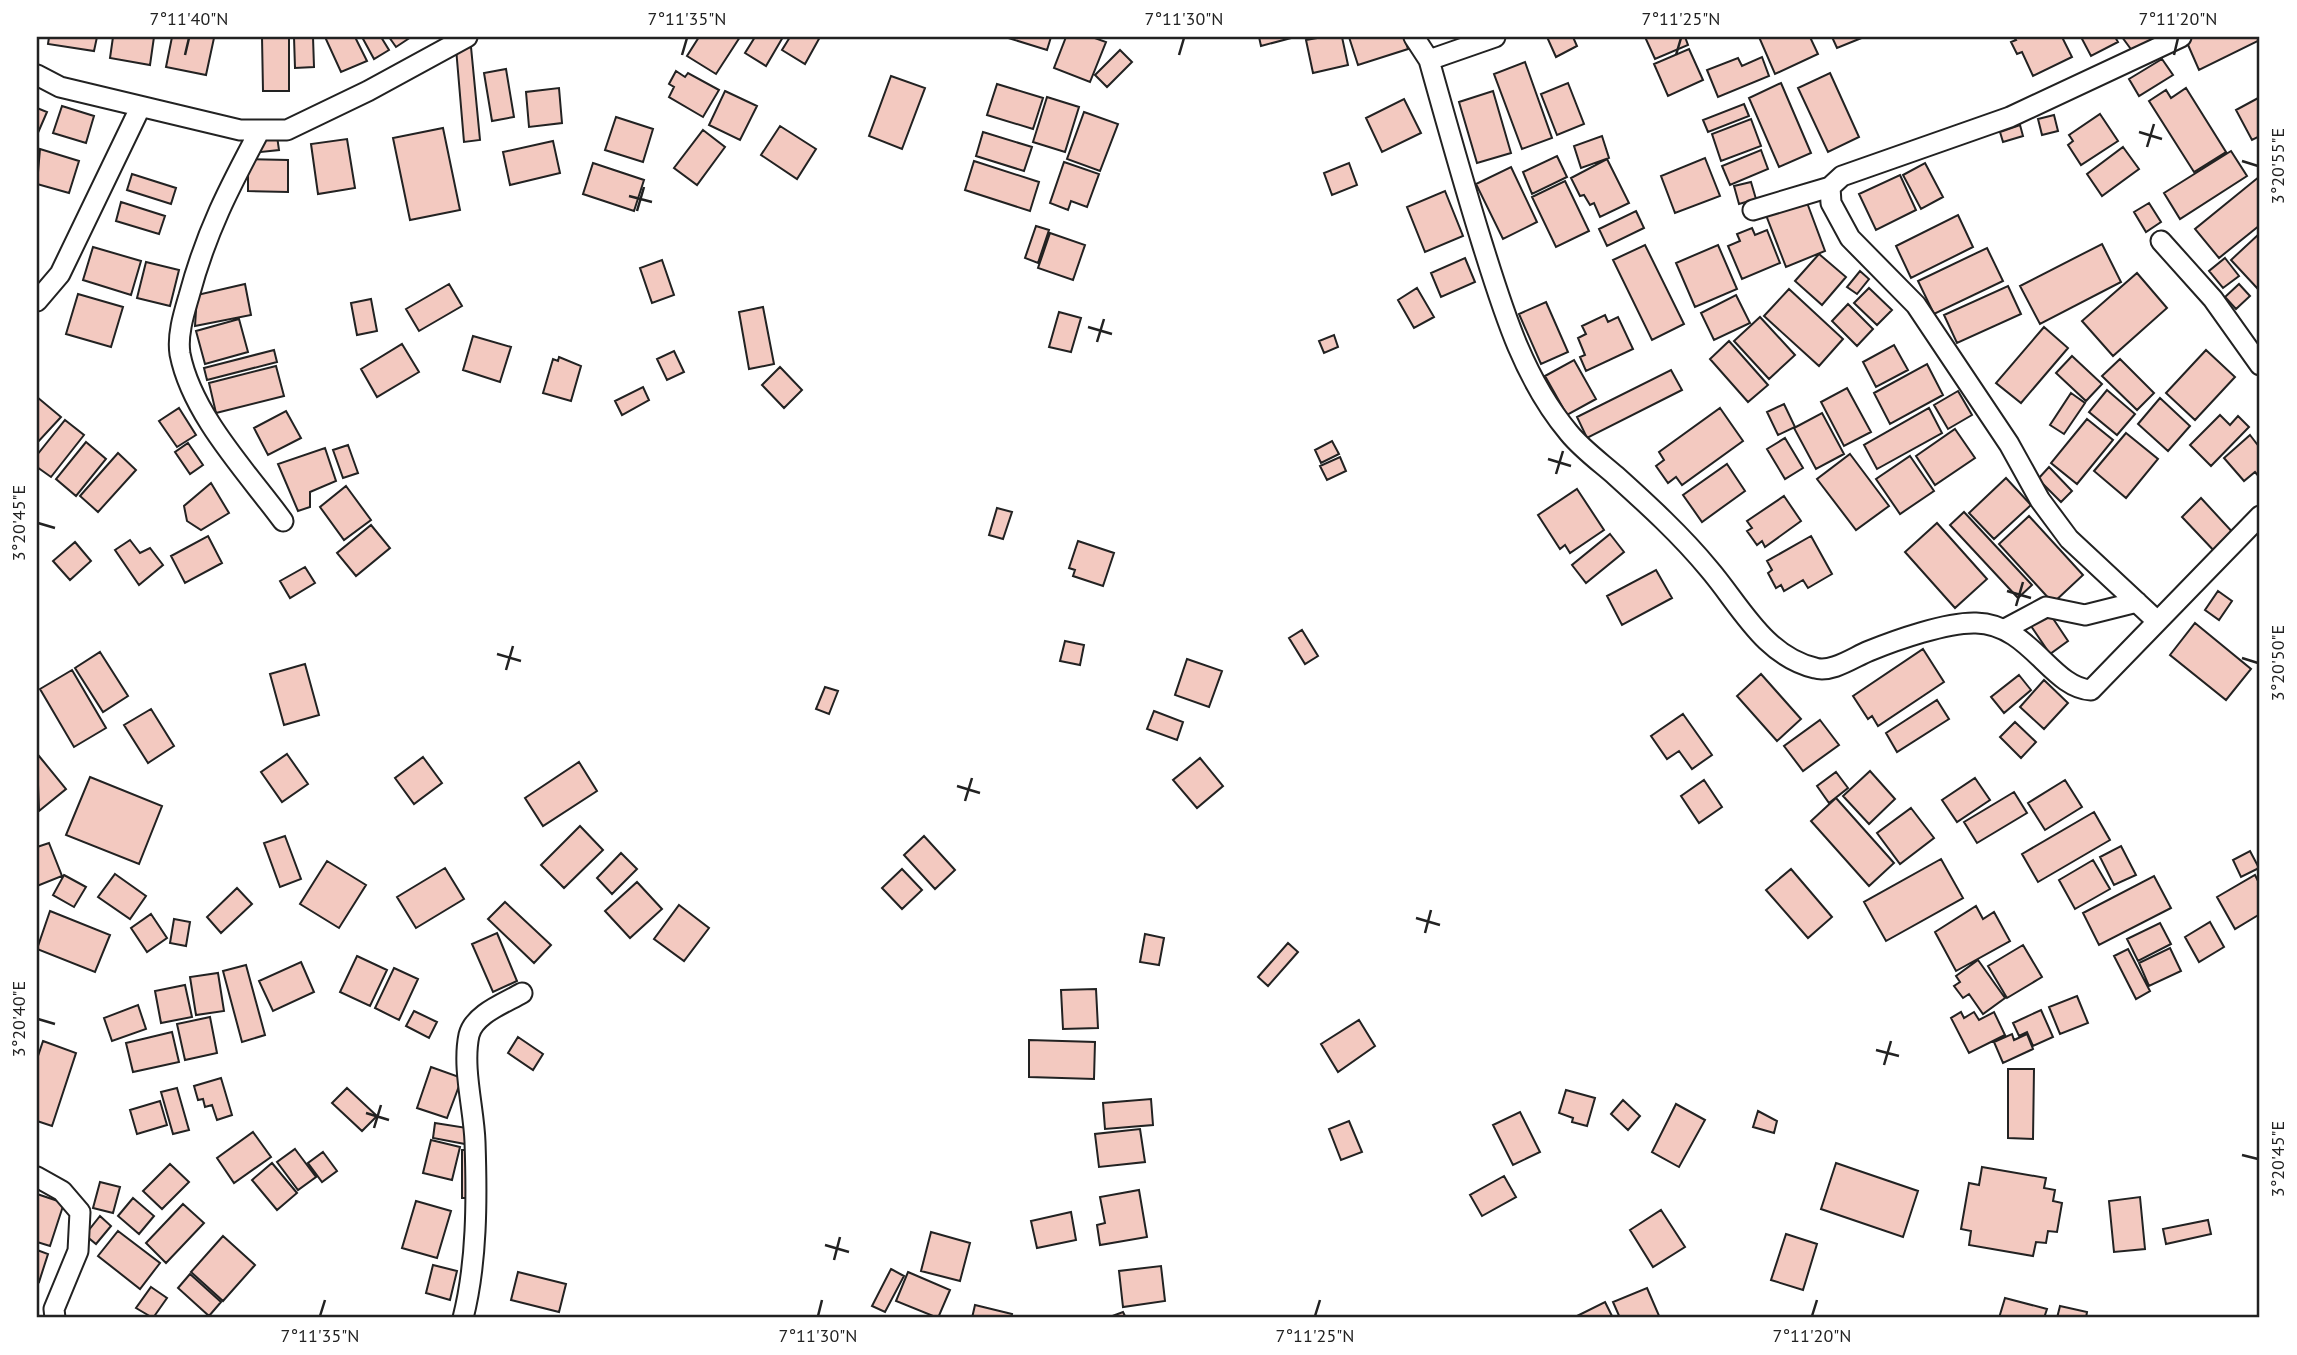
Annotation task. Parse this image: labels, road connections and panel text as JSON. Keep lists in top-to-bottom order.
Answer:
{
  "coordinates": [
    "7°11'40\"N",
    "7°11'35\"N",
    "7°11'30\"N",
    "7°11'25\"N",
    "7°11'20\"N",
    "3°20'55\"E",
    "3°20'45\"E",
    "3°20'50\"E",
    "3°20'40\"E"
  ]
}
